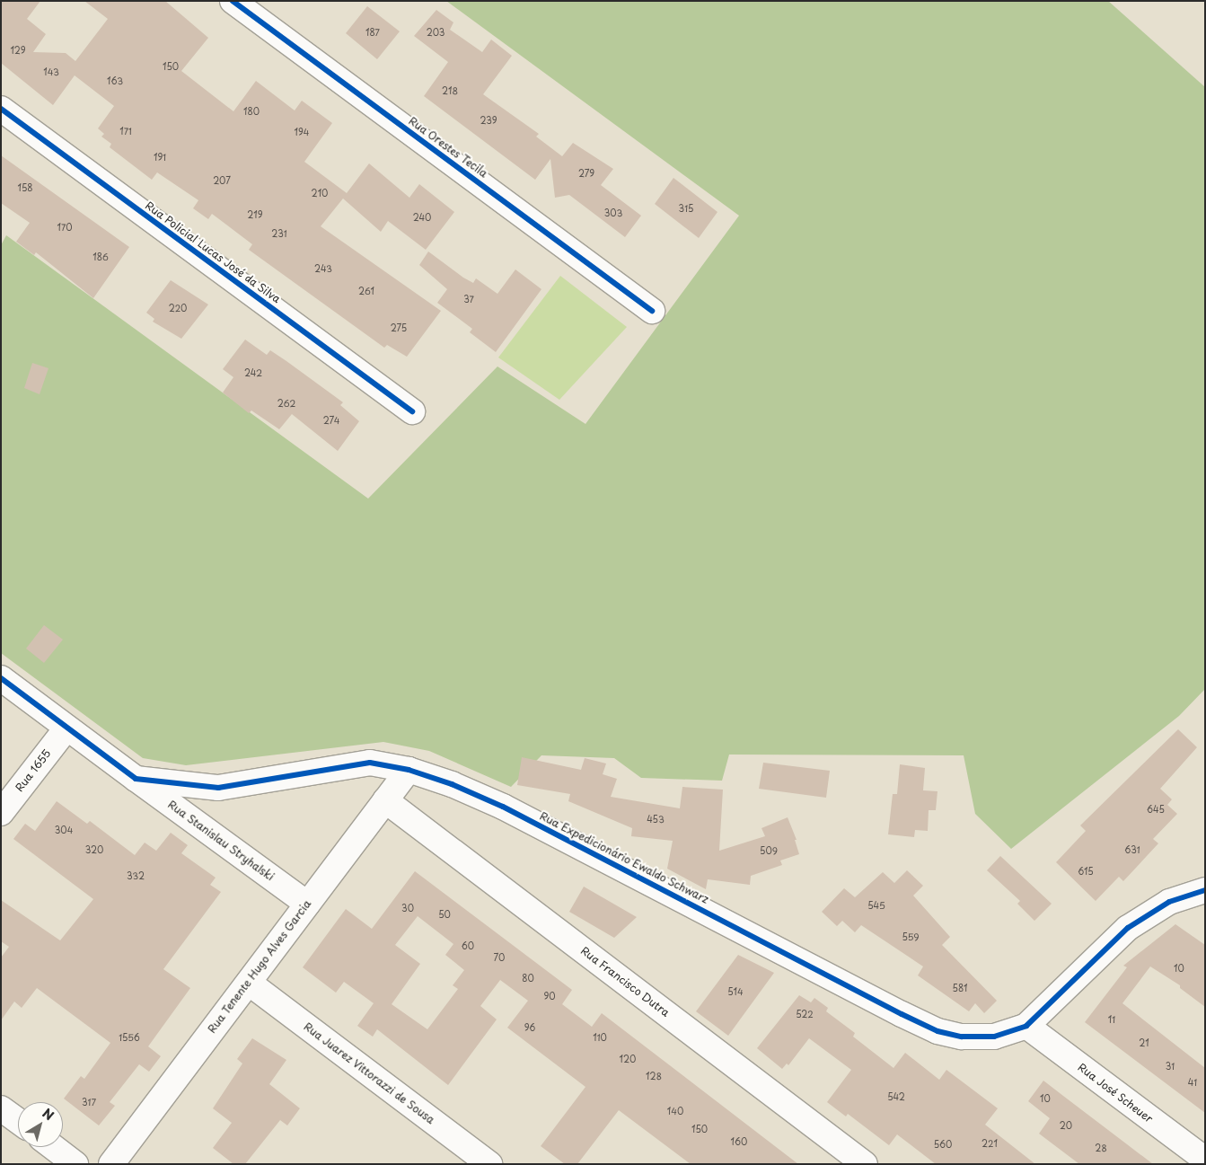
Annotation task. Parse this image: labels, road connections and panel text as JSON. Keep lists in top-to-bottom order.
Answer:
{
  "streets": {
    "street": [
      "Rua Orestes Tecila",
      "Rua Policial Lucas José da Silva",
      "Rua 1655",
      "Rua Stanislau Stryhalski",
      "Rua Expedicionário Ewaldo Schwarz",
      "Rua Tenente Hugo Alves Garcia",
      "Rua Francisco Dutra",
      "Rua Juarez Vittorazzi de Sousa",
      "Rua José Scheuer"
    ]
  },
  "crossings": [
    ["Rua Stanislau Stryhalski", "Rua Expedicionário Ewaldo Schwarz"],
    ["Rua Stanislau Stryhalski", "Rua Tenente Hugo Alves Garcia"],
    ["Rua Expedicionário Ewaldo Schwarz", "Rua Tenente Hugo Alves Garcia"],
    ["Rua Expedicionário Ewaldo Schwarz", "Rua José Scheuer"],
    ["Rua Tenente Hugo Alves Garcia", "Rua Francisco Dutra"],
    ["Rua Tenente Hugo Alves Garcia", "Rua Juarez Vittorazzi de Sousa"]
  ],
  "house_numbers": [
    "187",
    "203",
    "129",
    "150",
    "143",
    "163",
    "218",
    "180",
    "239",
    "171",
    "194",
    "191",
    "279",
    "207",
    "158",
    "210",
    "315",
    "303",
    "219",
    "240",
    "170",
    "231",
    "186",
    "243",
    "261",
    "37",
    "220",
    "275",
    "242",
    "262",
    "274",
    "645",
    "453",
    "304",
    "320",
    "631",
    "509",
    "615",
    "332",
    "545",
    "30",
    "50",
    "559",
    "60",
    "70",
    "10",
    "80",
    "581",
    "514",
    "90",
    "522",
    "11",
    "96",
    "1556",
    "110",
    "21",
    "120",
    "31",
    "128",
    "41",
    "542",
    "10",
    "317",
    "140",
    "20",
    "150",
    "160",
    "221",
    "560",
    "28"
  ],
  "north": "top right"
}
